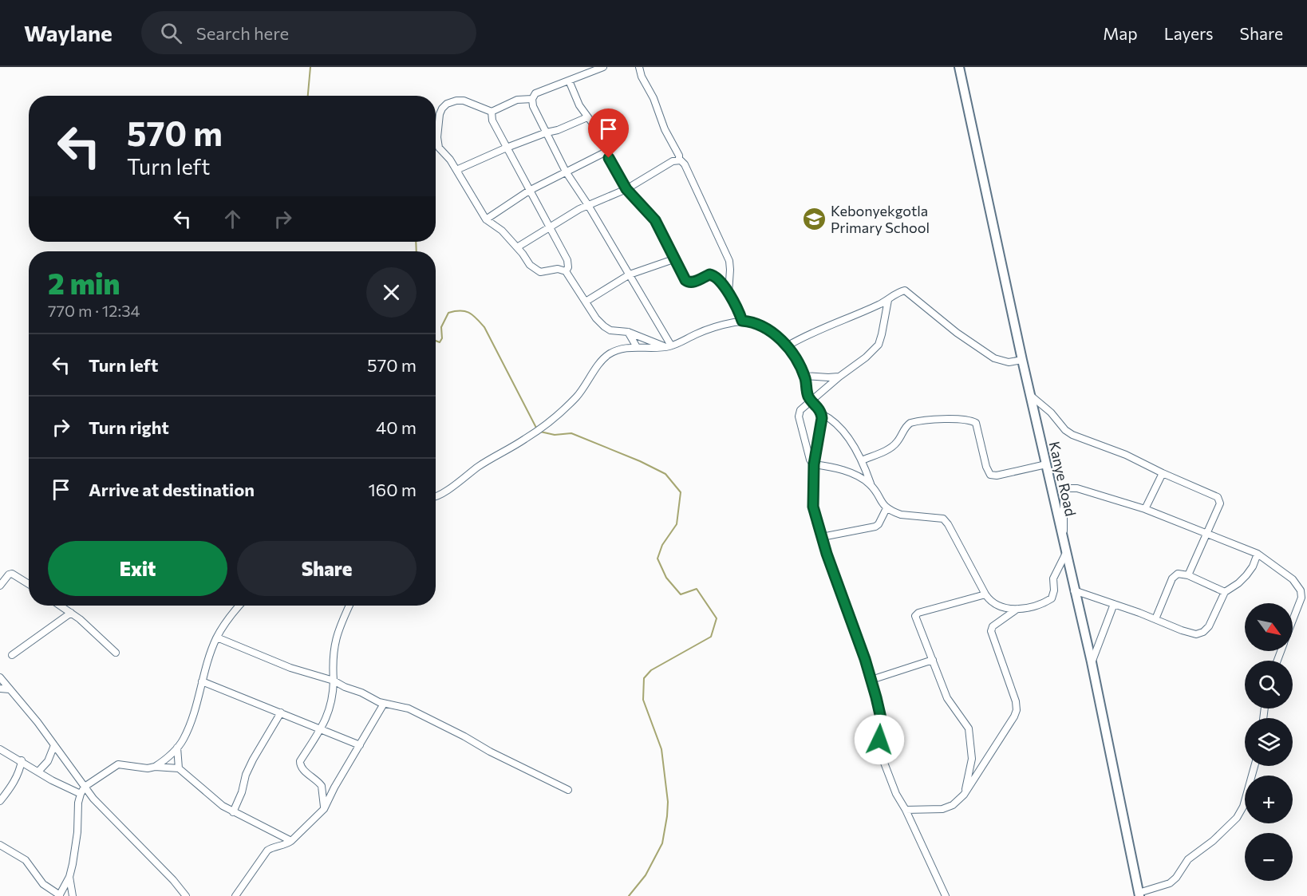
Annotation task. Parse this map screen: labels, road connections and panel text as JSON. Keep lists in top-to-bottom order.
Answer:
{
  "streets": {
    "main road": ["Kanye Road"]
  },
  "places": {
    "school or university": ["Kebonyekgotla Primary School"]
  },
  "north": "bottom right",
  "page": {
    "header": "Waylane",
    "search": "Search here",
    "nav": ["Map", "Layers", "Share"],
    "turn": ["570 m", "Turn left"],
    "heading": ["2 min", "770 m · 12:34"],
    "list": [
      {
        "name": "Turn left",
        "value": "570 m"
      },
      {
        "name": "Turn right",
        "value": "40 m"
      },
      {
        "name": "Arrive at destination",
        "value": "160 m"
      }
    ],
    "buttons": ["Exit", "Share"],
    "map_buttons": ["+", "−"]
  }
}
